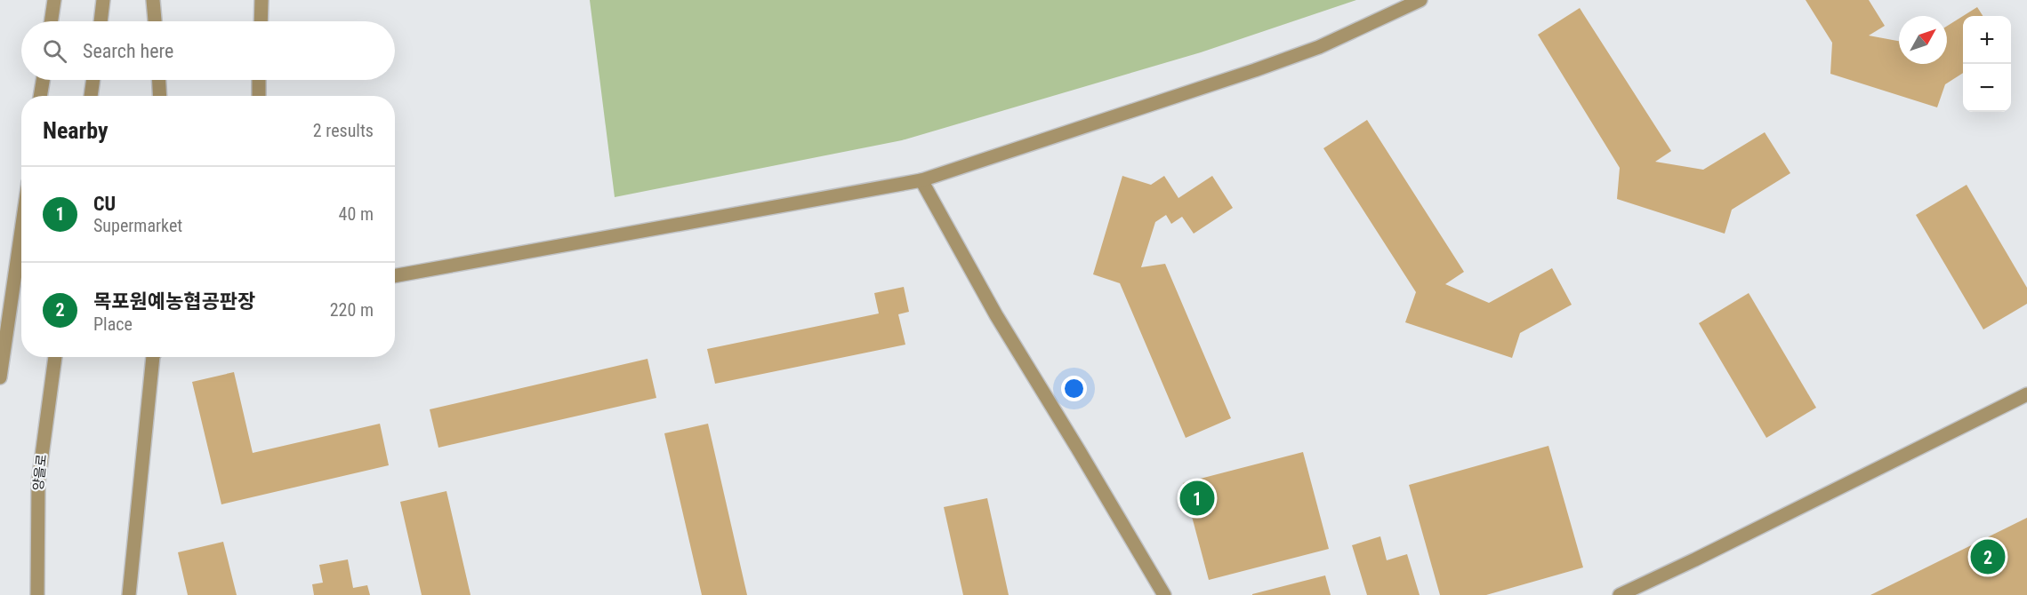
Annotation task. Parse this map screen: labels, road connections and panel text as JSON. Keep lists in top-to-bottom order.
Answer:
{
  "streets": {
    "street": ["양을로"]
  },
  "north": "top right",
  "page": {
    "map_buttons": ["+", "−"],
    "search": "Search here",
    "heading": ["Nearby", "2 results"],
    "list": [
      {
        "mark": "1",
        "name": "CU",
        "note": "Supermarket",
        "value": "40 m"
      },
      {
        "mark": "2",
        "name": "목포원예농협공판장",
        "note": "Place",
        "value": "220 m"
      }
    ],
    "pins": ["1", "2"]
  }
}
